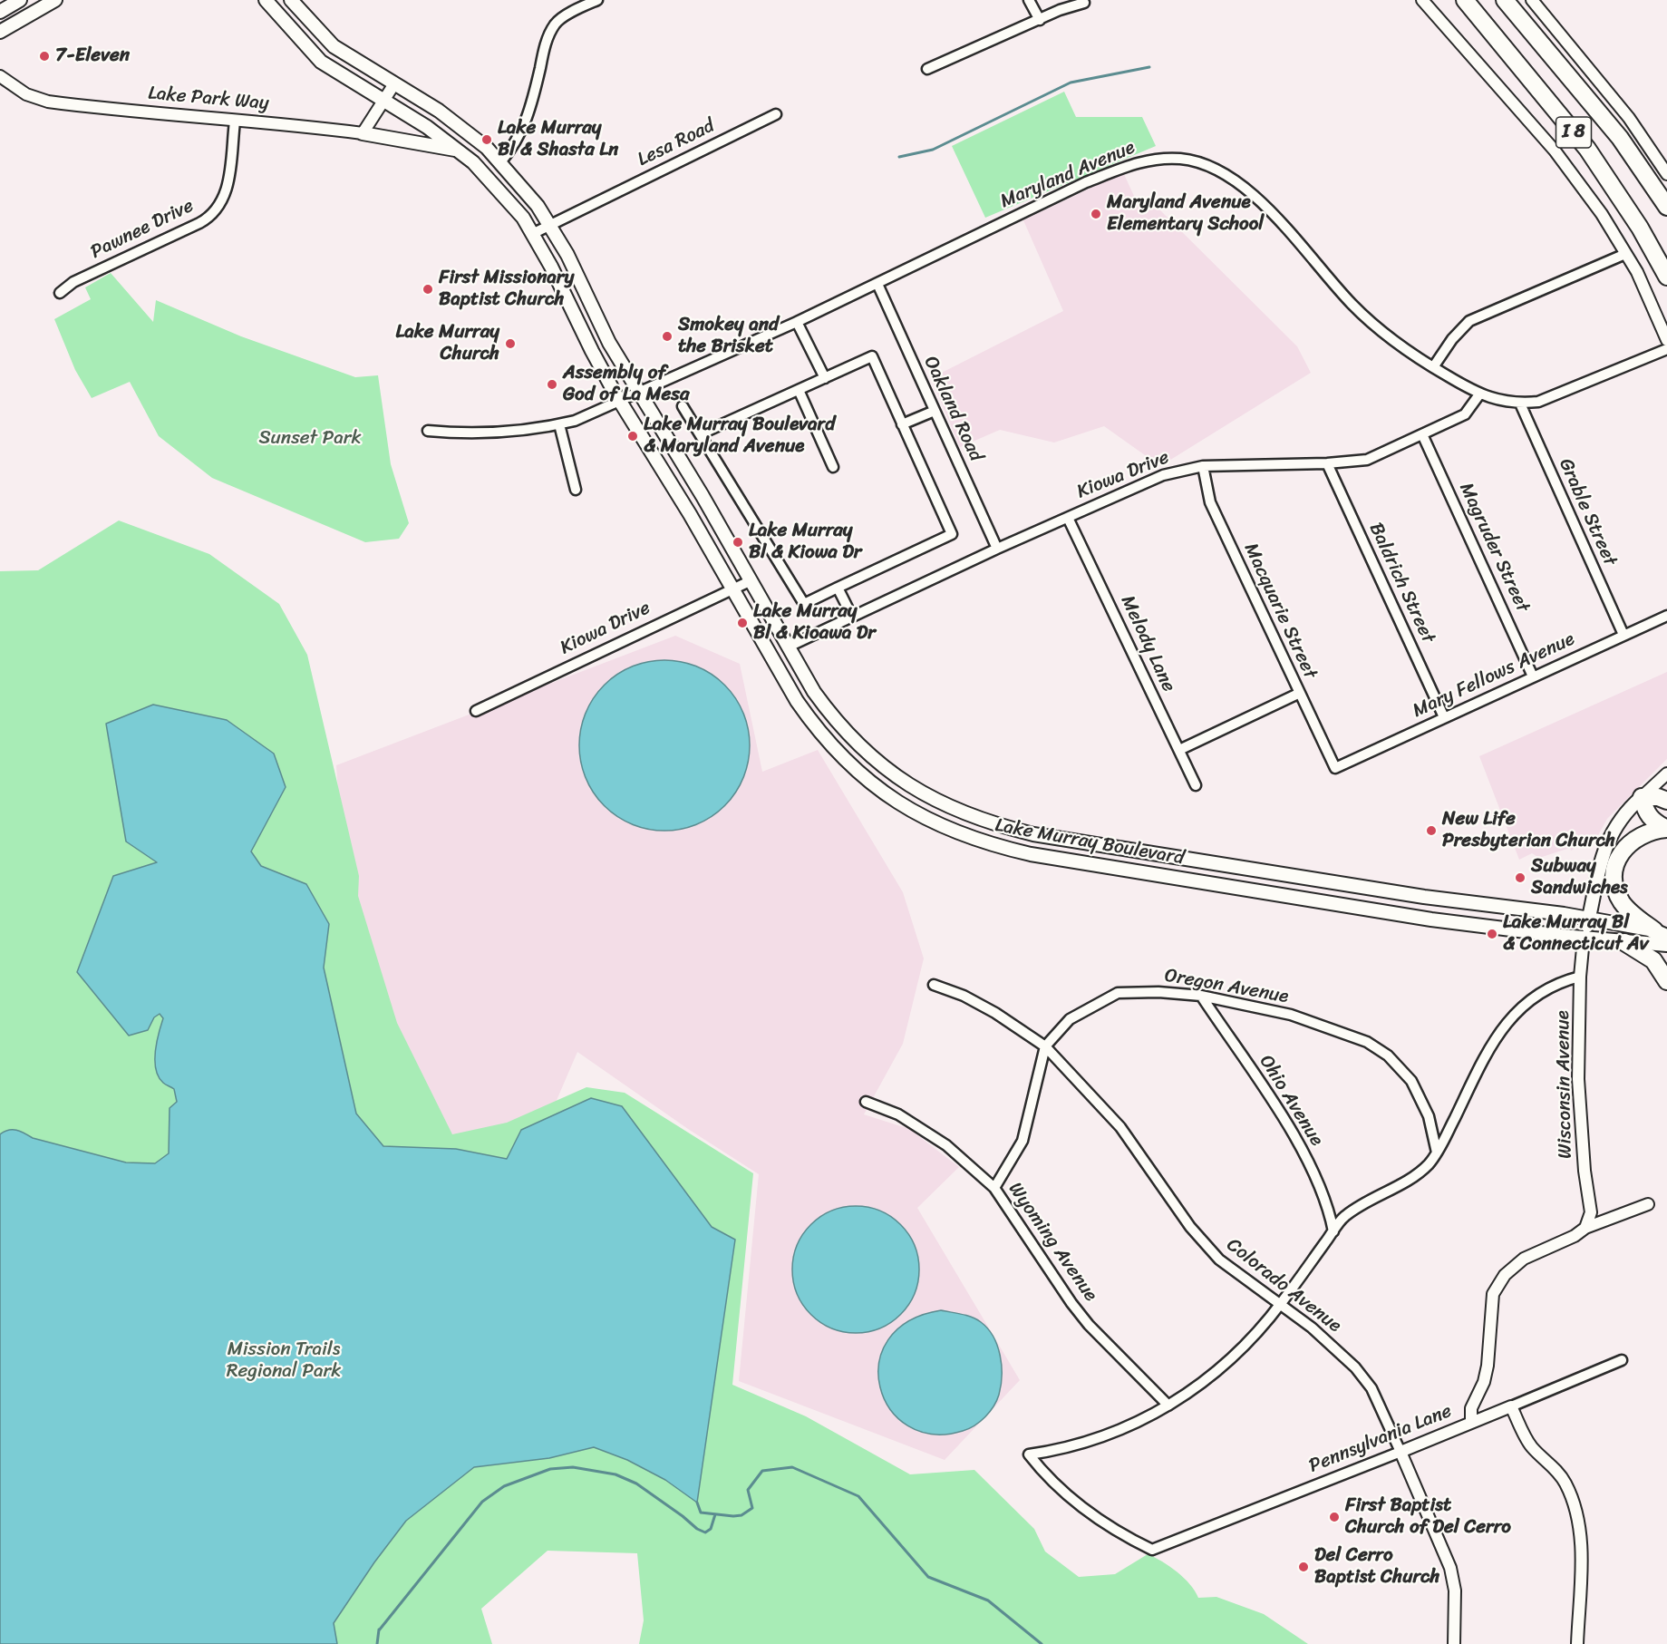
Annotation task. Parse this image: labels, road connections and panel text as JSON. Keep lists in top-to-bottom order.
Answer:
{
  "streets": {
    "highway": ["I 8"],
    "main road": ["Lake Murray Boulevard"],
    "street": [
      "Lake Park Way",
      "Lesa Road",
      "Maryland Avenue",
      "Pawnee Drive",
      "Oakland Road",
      "Kiowa Drive",
      "Grable Street",
      "Magruder Street",
      "Baldrich Street",
      "Macquarie Street",
      "Melody Lane",
      "Mary Fellows Avenue",
      "Oregon Avenue",
      "Wisconsin Avenue",
      "Ohio Avenue",
      "Wyoming Avenue",
      "Colorado Avenue",
      "Pennsylvania Lane"
    ]
  },
  "crossings": [
    ["Lake Park Way", "Pawnee Drive"],
    ["Lesa Road", "Lake Murray Boulevard"],
    ["Maryland Avenue", "Oakland Road"],
    ["Maryland Avenue", "Kiowa Drive"],
    ["Maryland Avenue", "Grable Street"],
    ["Maryland Avenue", "Lake Murray Boulevard"],
    ["Oakland Road", "Kiowa Drive"],
    ["Kiowa Drive", "Magruder Street"],
    ["Kiowa Drive", "Baldrich Street"],
    ["Kiowa Drive", "Macquarie Street"],
    ["Kiowa Drive", "Melody Lane"],
    ["Kiowa Drive", "Lake Murray Boulevard"],
    ["Grable Street", "Mary Fellows Avenue"],
    ["Magruder Street", "Mary Fellows Avenue"],
    ["Baldrich Street", "Mary Fellows Avenue"],
    ["Macquarie Street", "Mary Fellows Avenue"],
    ["Lake Murray Boulevard", "Wisconsin Avenue"],
    ["Oregon Avenue", "Ohio Avenue"],
    ["Oregon Avenue", "Wyoming Avenue"],
    ["Oregon Avenue", "Colorado Avenue"],
    ["Wyoming Avenue", "Pennsylvania Lane"],
    ["Colorado Avenue", "Pennsylvania Lane"]
  ],
  "parks": ["Sunset Park", "Mission Trails Regional Park"],
  "places": [
    "7-Eleven",
    "Lake Murray Bl & Shasta Ln",
    "Maryland Avenue Elementary School",
    "First Missionary Baptist Church",
    "Smokey and the Brisket",
    "Lake Murray Church",
    "Assembly of God of La Mesa",
    "Lake Murray Boulevard & Maryland Avenue",
    "Lake Murray Bl & Kiowa Dr",
    "Lake Murray Bl & Kioawa Dr",
    "New Life Presbyterian Church",
    "Subway Sandwiches",
    "Lake Murray Bl & Connecticut Av",
    "First Baptist Church of Del Cerro",
    "Del Cerro Baptist Church"
  ]
}
